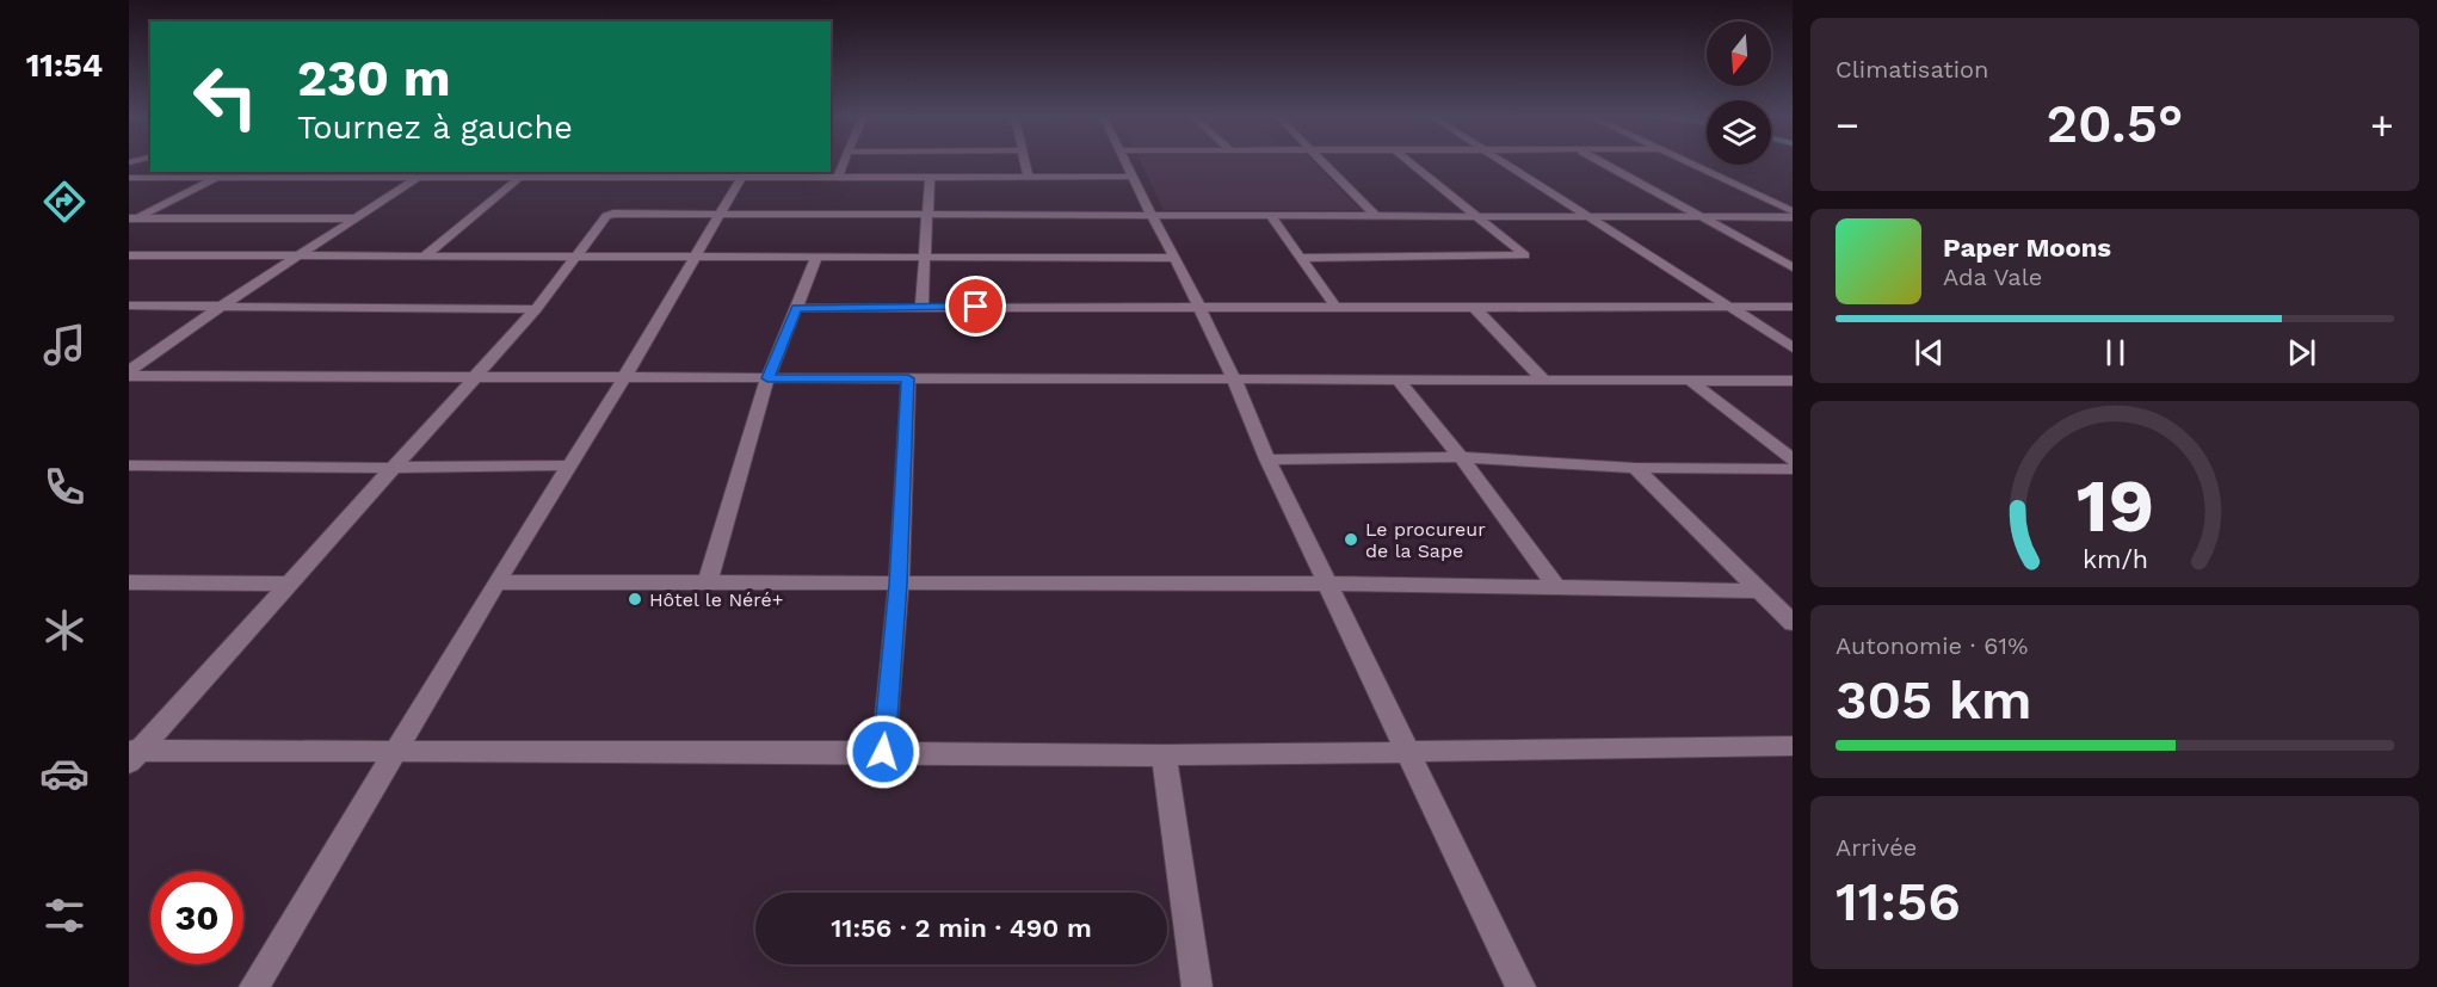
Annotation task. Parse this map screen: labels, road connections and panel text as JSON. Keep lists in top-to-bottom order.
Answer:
{
  "places": ["Le procureur de la Sape", "Hôtel le Néré+"],
  "north": "bottom",
  "page": {
    "tabs": "11:54",
    "tile": [
      "Climatisation",
      ["Autonomie · 61%", "305 km"],
      ["Arrivée", "11:56"]
    ],
    "turn": ["230 m", "Tournez à gauche"],
    "heat": ["−", "20.5°", "+"],
    "song": ["Paper Moons", "Ada Vale"],
    "limit": "30",
    "trip": "11:56 · 2 min · 490 m",
    "gauge": ["19", "km/h"]
  }
}
